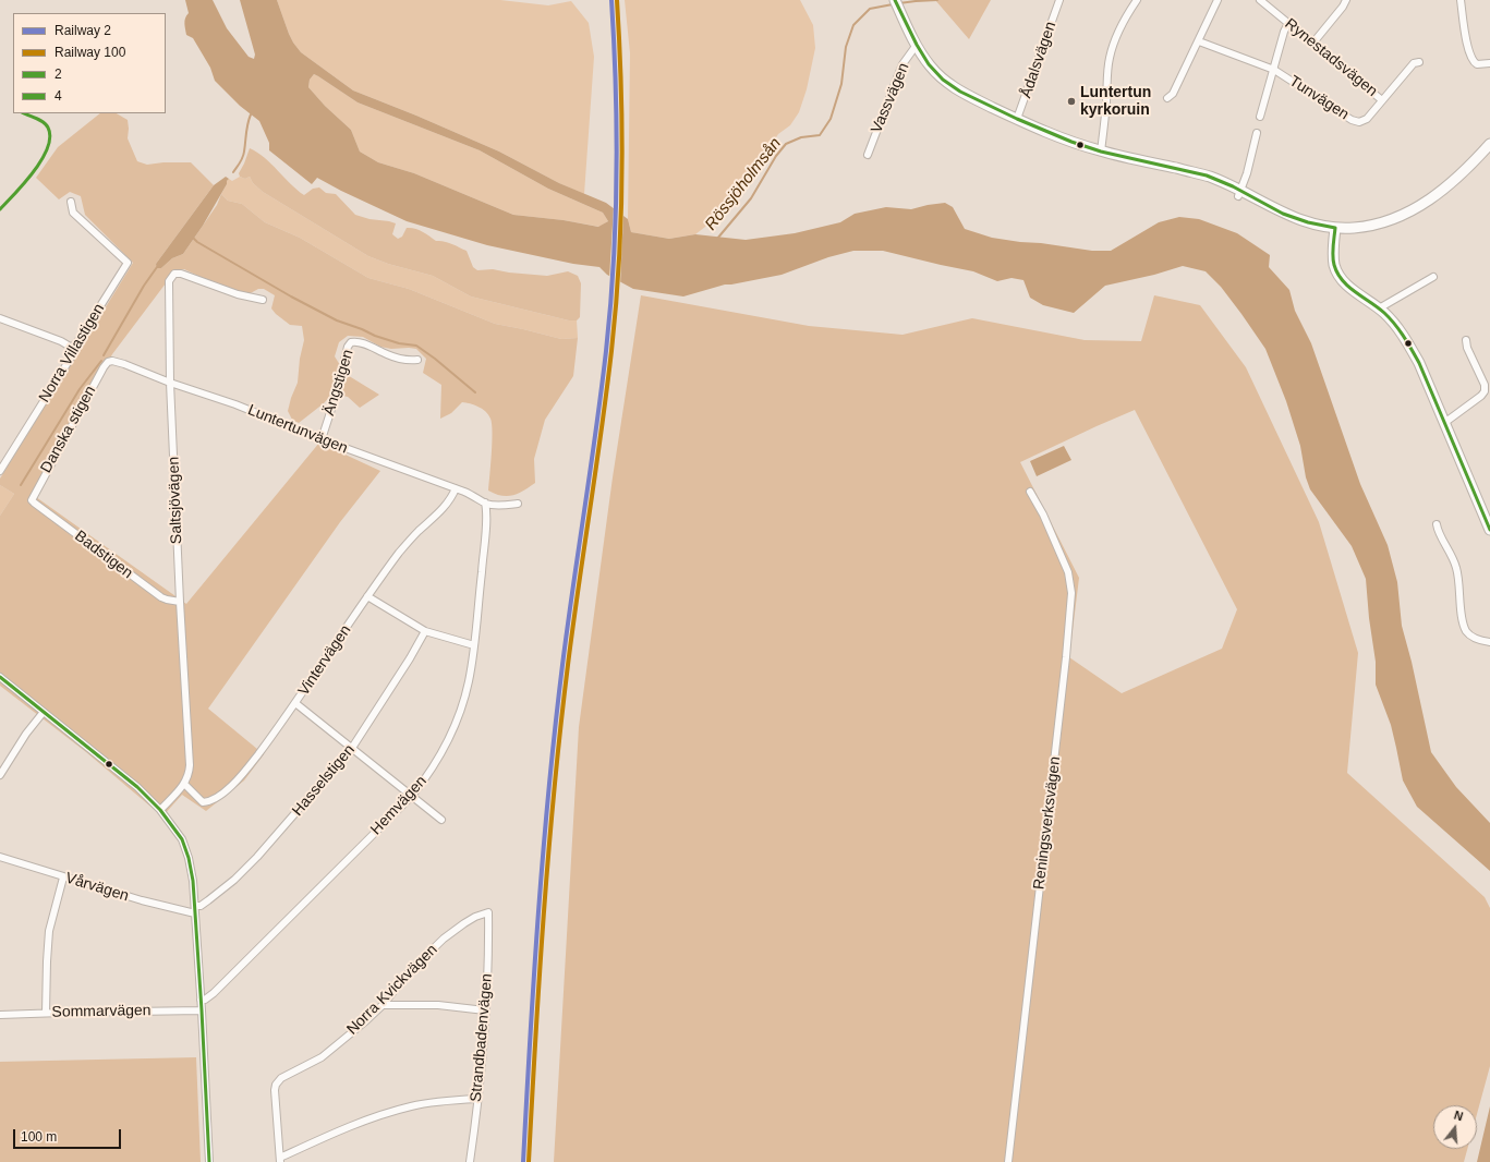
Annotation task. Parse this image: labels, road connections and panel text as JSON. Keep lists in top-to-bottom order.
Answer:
{
  "streets": {
    "street": [
      "Rynestadsvägen",
      "Ådalsvägen",
      "Vassvägen",
      "Tunvägen",
      "Norra Villastigen",
      "Ängstigen",
      "Danska stigen",
      "Luntertunvägen",
      "Saltsjövägen",
      "Badstigen",
      "Vintervägen",
      "Hasselstigen",
      "Hemvägen",
      "Reningsverksvägen",
      "Vårvägen",
      "Norra Kvickvägen",
      "Sommarvägen",
      "Strandbadenvägen"
    ]
  },
  "crossings": [
    ["Rynestadsvägen", "Tunvägen"],
    ["Ängstigen", "Luntertunvägen"],
    ["Danska stigen", "Luntertunvägen"],
    ["Danska stigen", "Badstigen"],
    ["Luntertunvägen", "Saltsjövägen"],
    ["Luntertunvägen", "Vintervägen"],
    ["Luntertunvägen", "Hemvägen"],
    ["Saltsjövägen", "Badstigen"],
    ["Saltsjövägen", "Vintervägen"],
    ["Norra Kvickvägen", "Strandbadenvägen"]
  ],
  "water": ["Rössjöholmsån"],
  "places": ["Luntertun kyrkoruin"],
  "lines": [
    "rail line 2",
    "rail line 100",
    "transit line 2",
    "transit line 4"
  ],
  "legend": [
    "Railway 2",
    "Railway 100",
    "2",
    "4"
  ],
  "scale_bar": "100 m",
  "north": "top"
}
